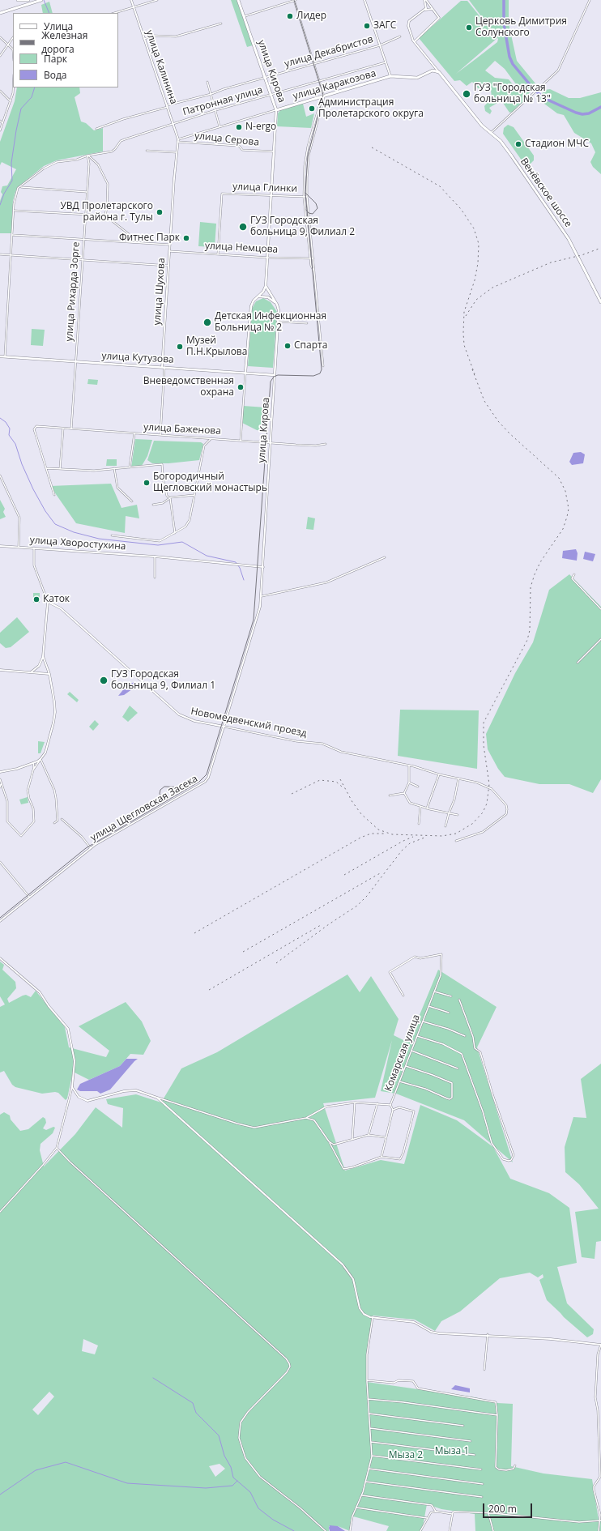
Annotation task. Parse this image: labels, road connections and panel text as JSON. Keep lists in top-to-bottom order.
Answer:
{
  "streets": {
    "main road": [
      "улица Кирова",
      "улица Каракозова",
      "Венёвское шоссе",
      "улица Кутузова"
    ],
    "street": [
      "улица Декабристов",
      "улица Калинина",
      "Патронная улица",
      "улица Серова",
      "улица Глинки",
      "улица Немцова",
      "улица Рихарда Зорге",
      "улица Шухова",
      "улица Баженова",
      "улица Хворостухина",
      "Новомедвенский проезд",
      "улица Щегловская Засека",
      "Комарская улица"
    ]
  },
  "crossings": [
    ["улица Декабристов", "улица Калинина"],
    ["улица Декабристов", "улица Кирова"],
    ["улица Калинина", "улица Каракозова"],
    ["улица Калинина", "Патронная улица"],
    ["улица Калинина", "улица Серова"],
    ["улица Калинина", "улица Шухова"],
    ["улица Кирова", "улица Каракозова"],
    ["улица Кирова", "Патронная улица"],
    ["улица Кирова", "улица Серова"],
    ["улица Кирова", "улица Глинки"],
    ["улица Кирова", "улица Немцова"],
    ["улица Кирова", "улица Кутузова"],
    ["улица Кирова", "улица Баженова"],
    ["улица Кирова", "улица Хворостухина"],
    ["улица Кирова", "улица Щегловская Засека"],
    ["улица Каракозова", "улица Серова"],
    ["улица Каракозова", "Венёвское шоссе"],
    ["улица Каракозова", "улица Шухова"],
    ["Патронная улица", "улица Рихарда Зорге"],
    ["улица Серова", "улица Шухова"],
    ["улица Глинки", "улица Немцова"],
    ["улица Немцова", "улица Шухова"],
    ["улица Рихарда Зорге", "улица Кутузова"],
    ["улица Рихарда Зорге", "улица Баженова"],
    ["улица Шухова", "улица Кутузова"],
    ["улица Шухова", "улица Баженова"],
    ["Новомедвенский проезд", "улица Щегловская Засека"]
  ],
  "parks": ["Мыза 1", "Мыза 2"],
  "places": [
    "Лидер",
    "ЗАГС",
    "Церковь Димитрия Солунского",
    "ГУЗ \"Городская больница № 13\"",
    "Администрация Пролетарского округа",
    "N-ergo",
    "Стадион МЧС",
    "УВД Пролетарского района г. Тулы",
    "ГУЗ Городская больница 9, Филиал 2",
    "Фитнес Парк",
    "Детская Инфекционная Больница № 2",
    "Спарта",
    "Музей П.Н.Крылова",
    "Вневедомственная охрана",
    "Богородичный Щегловский монастырь",
    "Каток",
    "ГУЗ Городская больница 9, Филиал 1"
  ],
  "legend": [
    "Улица",
    "Железная дорога",
    "Парк",
    "Вода"
  ],
  "scale_bar": "200 m"
}
